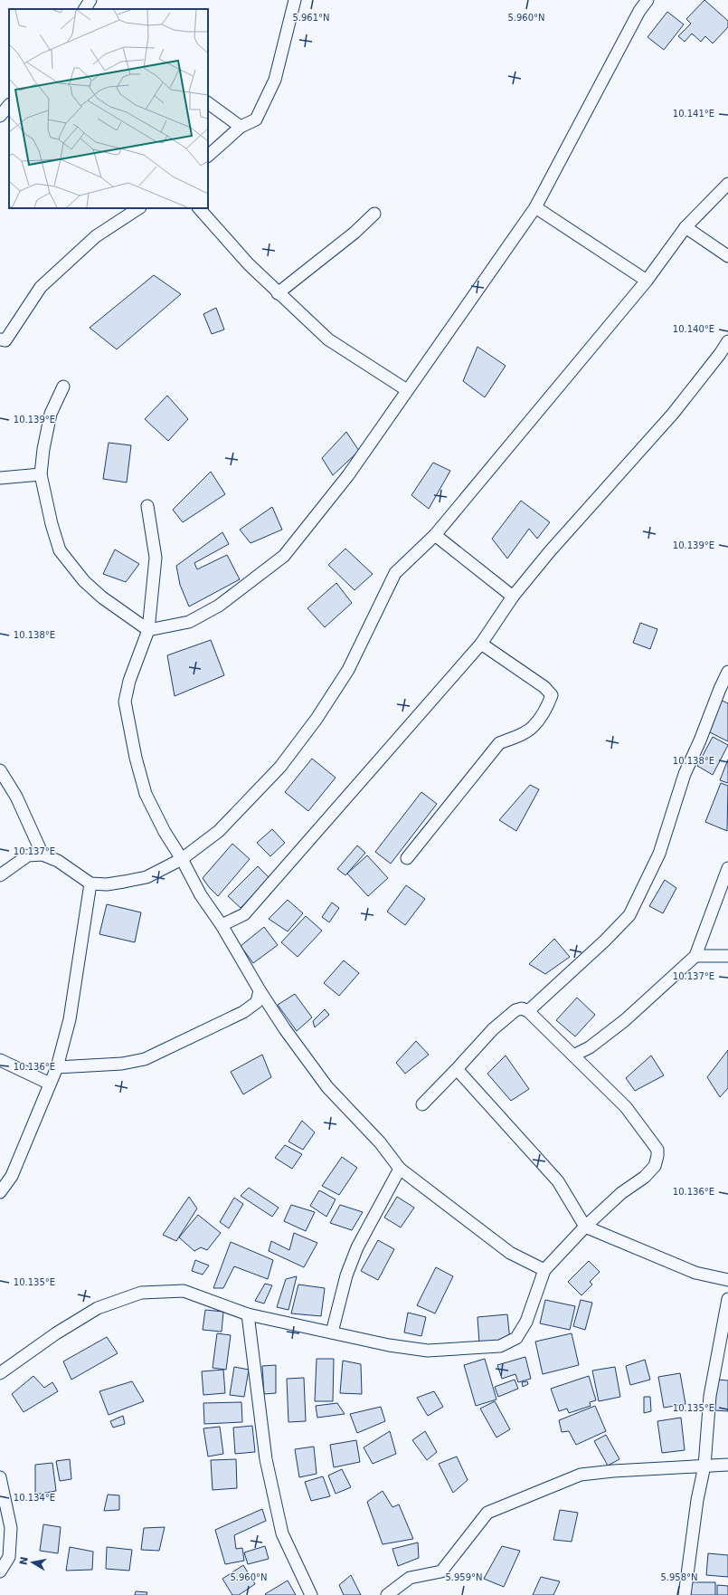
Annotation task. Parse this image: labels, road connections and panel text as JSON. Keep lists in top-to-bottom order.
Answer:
{
  "north": "left",
  "coordinates": [
    "5.961°N",
    "5.960°N",
    "10.141°E",
    "10.140°E",
    "10.139°E",
    "10.138°E",
    "10.137°E",
    "10.136°E",
    "10.135°E",
    "10.134°E",
    "5.959°N",
    "5.958°N"
  ]
}
